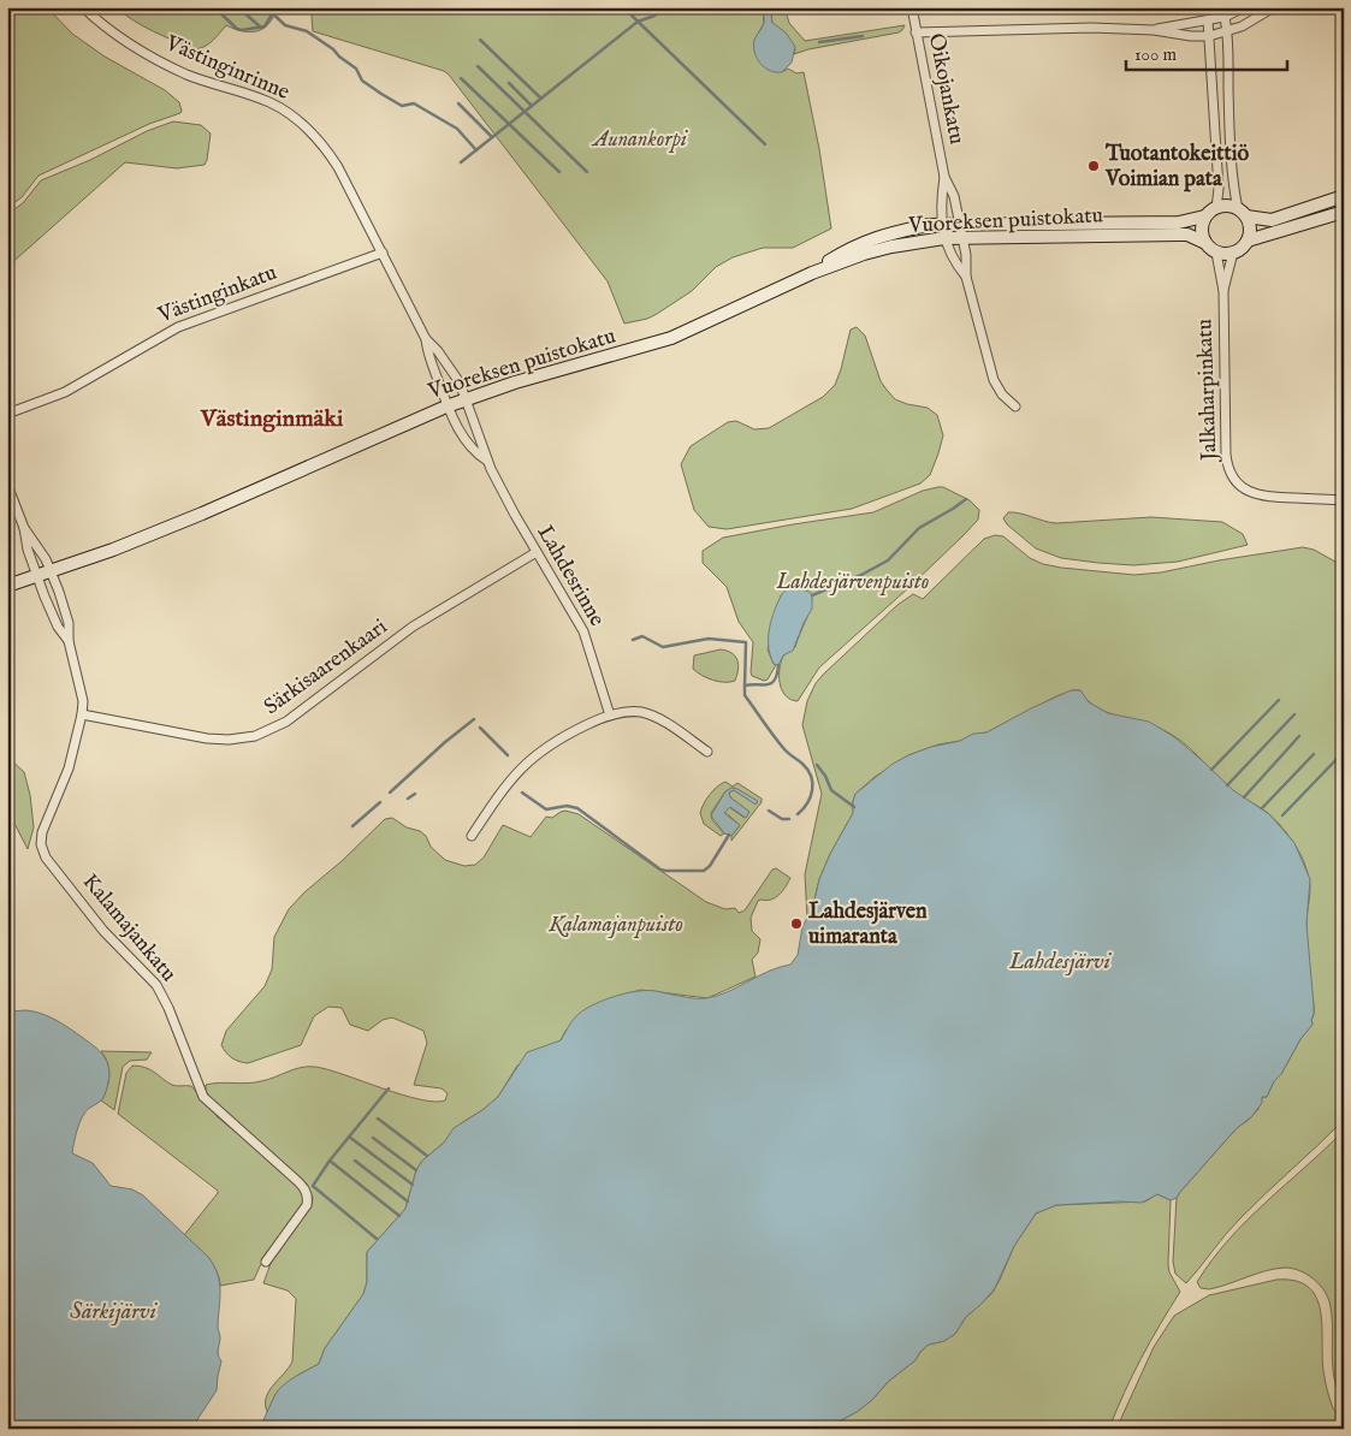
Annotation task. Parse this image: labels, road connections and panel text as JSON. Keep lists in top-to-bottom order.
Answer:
{
  "streets": {
    "main road": ["Vuoreksen puistokatu"],
    "street": [
      "Västinginrinne",
      "Oikojankatu",
      "Västinginkatu",
      "Jalkaharpinkatu",
      "Lahdesrinne",
      "Särkisaarenkaari",
      "Kalamajankatu"
    ]
  },
  "crossings": [
    ["Västinginrinne", "Vuoreksen puistokatu"],
    ["Västinginrinne", "Västinginkatu"],
    ["Västinginrinne", "Lahdesrinne"],
    ["Oikojankatu", "Vuoreksen puistokatu"],
    ["Vuoreksen puistokatu", "Jalkaharpinkatu"],
    ["Vuoreksen puistokatu", "Lahdesrinne"],
    ["Vuoreksen puistokatu", "Kalamajankatu"],
    ["Lahdesrinne", "Särkisaarenkaari"],
    ["Särkisaarenkaari", "Kalamajankatu"]
  ],
  "districts": ["Västinginmäki"],
  "water": ["Lahdesjärvi", "Särkijärvi"],
  "parks": ["Aunankorpi", "Lahdesjärvenpuisto", "Kalamajanpuisto"],
  "places": ["Tuotantokeittiö Voimian pata", "Lahdesjärven uimaranta"],
  "scale_bar": "100 m"
}
